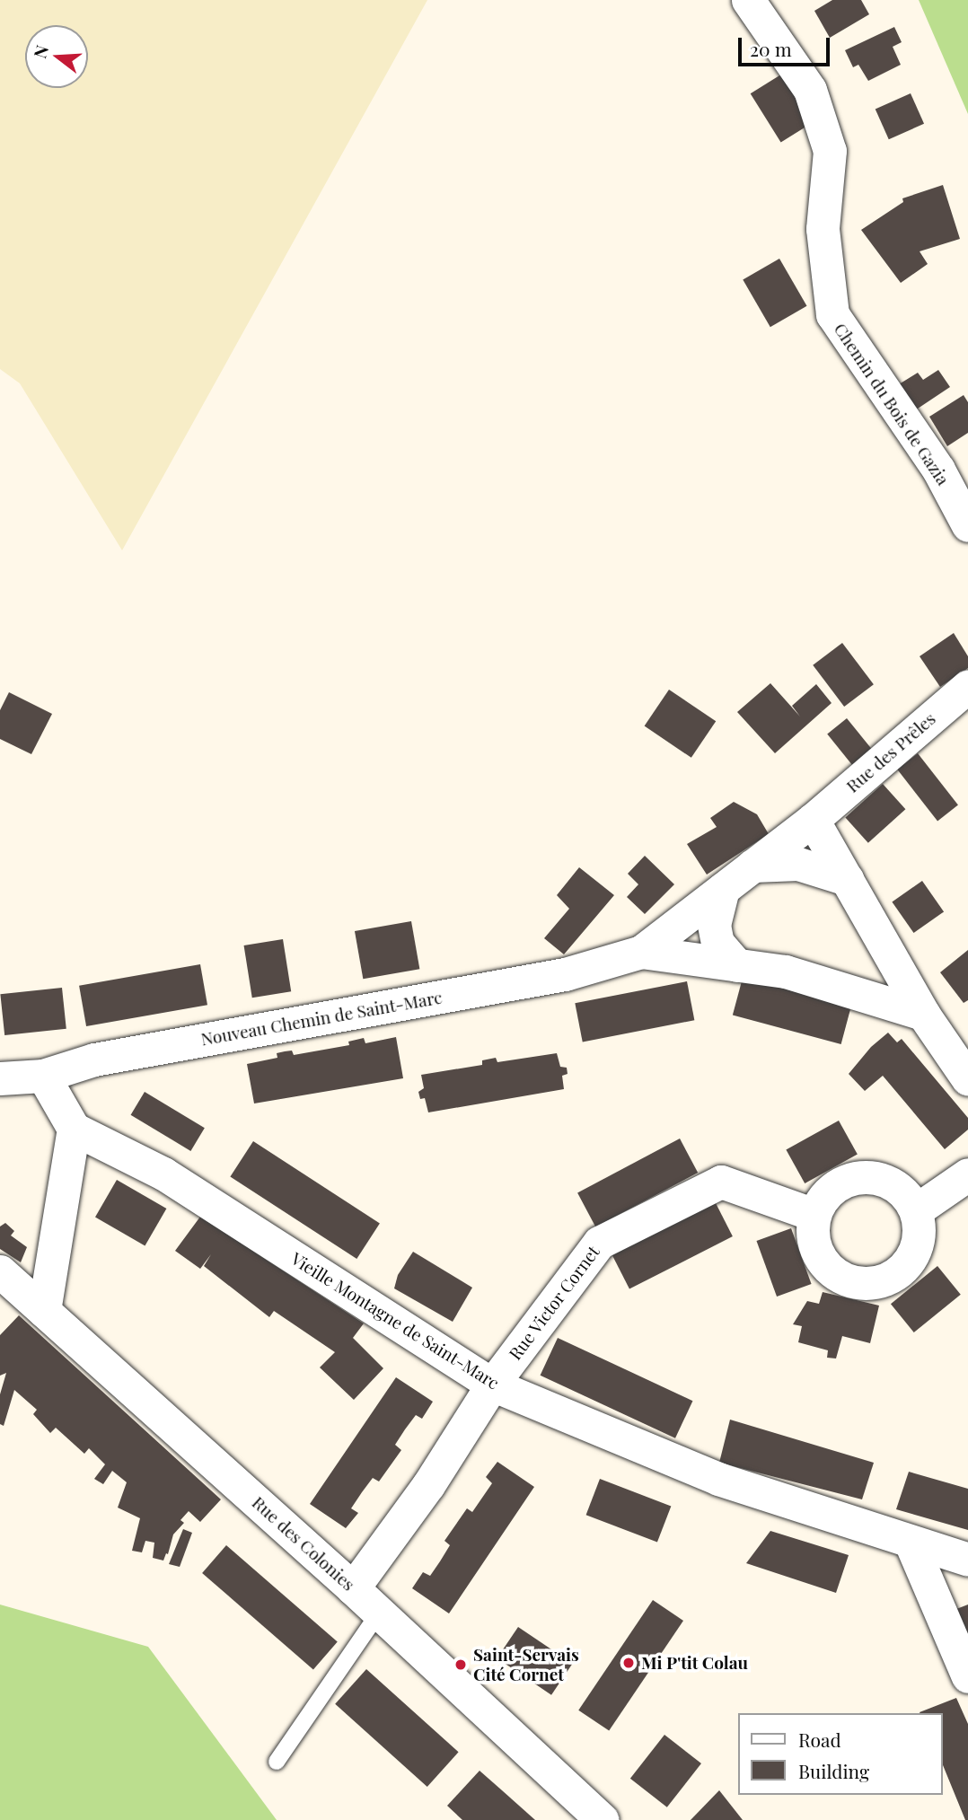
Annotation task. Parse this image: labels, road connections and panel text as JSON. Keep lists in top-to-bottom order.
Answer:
{
  "streets": {
    "street": [
      "Chemin du Bois de Gazia",
      "Rue des Prêles",
      "Nouveau Chemin de Saint-Marc",
      "Rue Victor Cornet",
      "Vieille Montagne de Saint-Marc",
      "Rue des Colonies"
    ]
  },
  "crossings": [
    ["Rue Victor Cornet", "Vieille Montagne de Saint-Marc"],
    ["Rue Victor Cornet", "Rue des Colonies"]
  ],
  "places": ["Mi P'tit Colau", "Saint-Servais Cité Cornet"],
  "legend": ["Road", "Building"],
  "scale_bar": "20 m",
  "north": "left"
}
